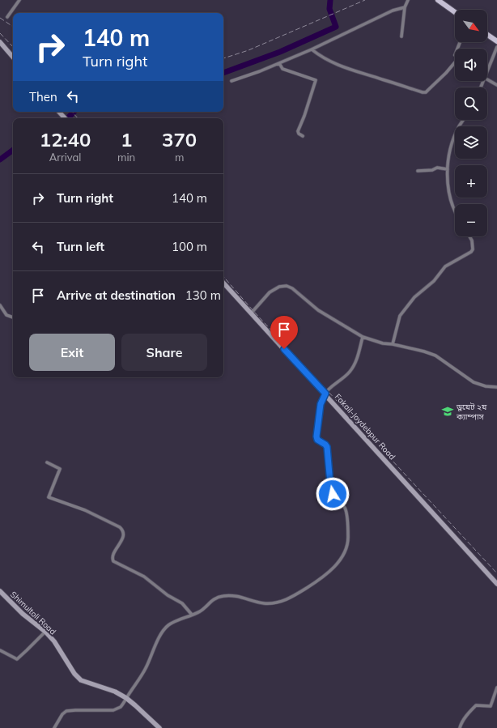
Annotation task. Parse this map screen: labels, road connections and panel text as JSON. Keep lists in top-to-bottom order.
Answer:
{
  "streets": {
    "street": ["Fakail-Joydebpur Road", "Shimultoli Road"]
  },
  "places": {
    "school or university": ["ডুয়েট ২য় ক্যাম্পাস"]
  },
  "north": "bottom right",
  "page": {
    "map_buttons": ["+", "−"],
    "turn": ["140 m", "Turn right"],
    "then": "Then",
    "eta": [
      "12:40",
      "Arrival",
      "1",
      "min",
      "370",
      "m"
    ],
    "list": [
      {
        "name": "Turn right",
        "value": "140 m"
      },
      {
        "name": "Turn left",
        "value": "100 m"
      },
      {
        "name": "Arrive at destination",
        "value": "130 m"
      }
    ],
    "buttons": ["Exit", "Share"]
  }
}
